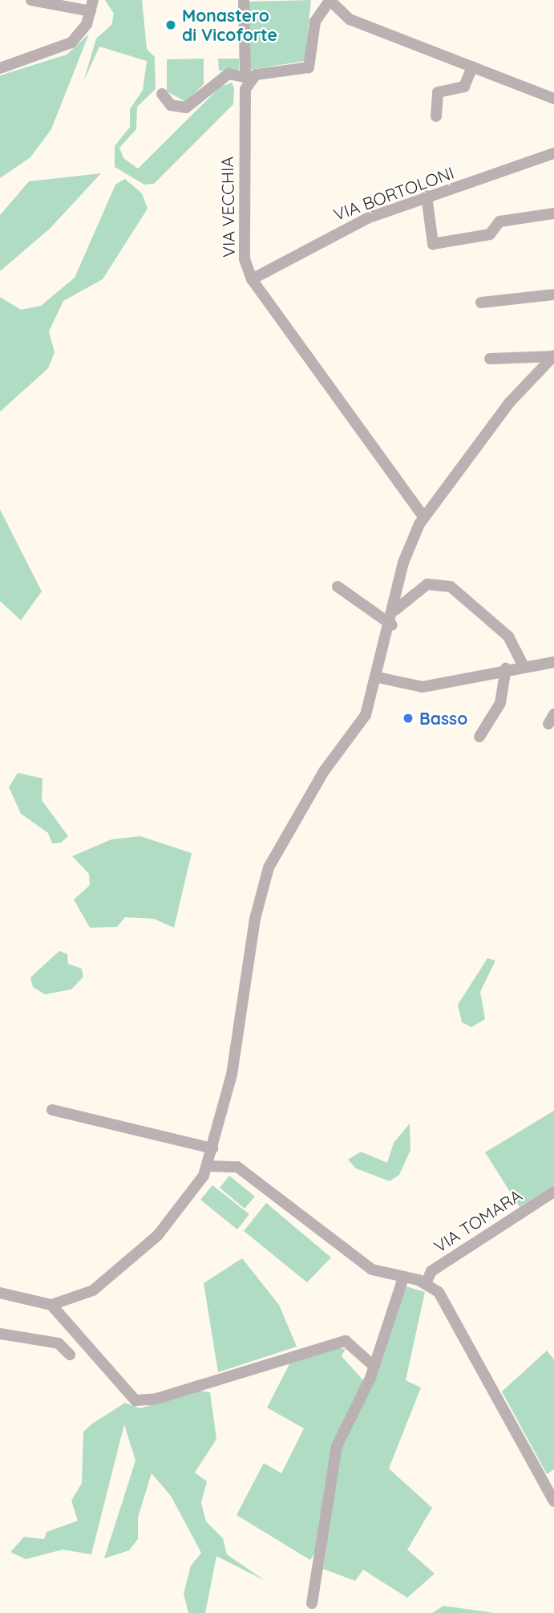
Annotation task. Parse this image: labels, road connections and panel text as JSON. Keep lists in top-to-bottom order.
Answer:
{
  "streets": {
    "street": ["VIA BORTOLONI", "VIA VECCHIA", "VIA TOMARA"]
  },
  "crossings": [
    ["VIA BORTOLONI", "VIA VECCHIA"]
  ],
  "places": ["Monastero di Vicoforte", "Basso"]
}
